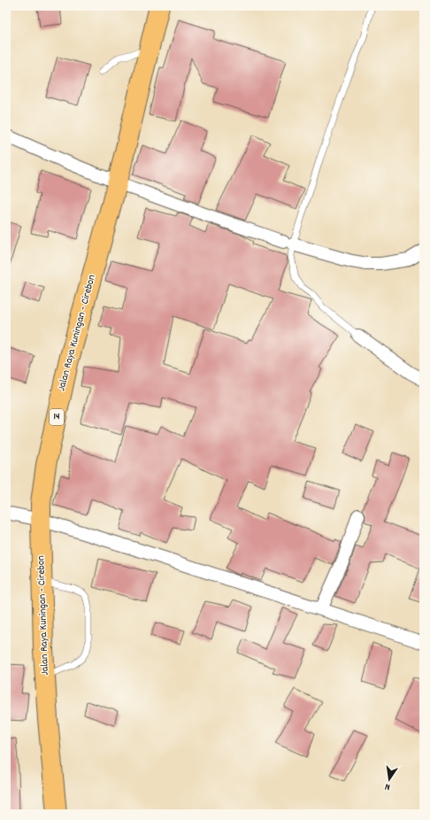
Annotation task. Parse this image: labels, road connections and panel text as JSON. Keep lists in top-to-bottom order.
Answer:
{
  "streets": {
    "highway": ["Jalan Raya Kuningan - Cirebon", "14"]
  },
  "north": "bottom"
}
